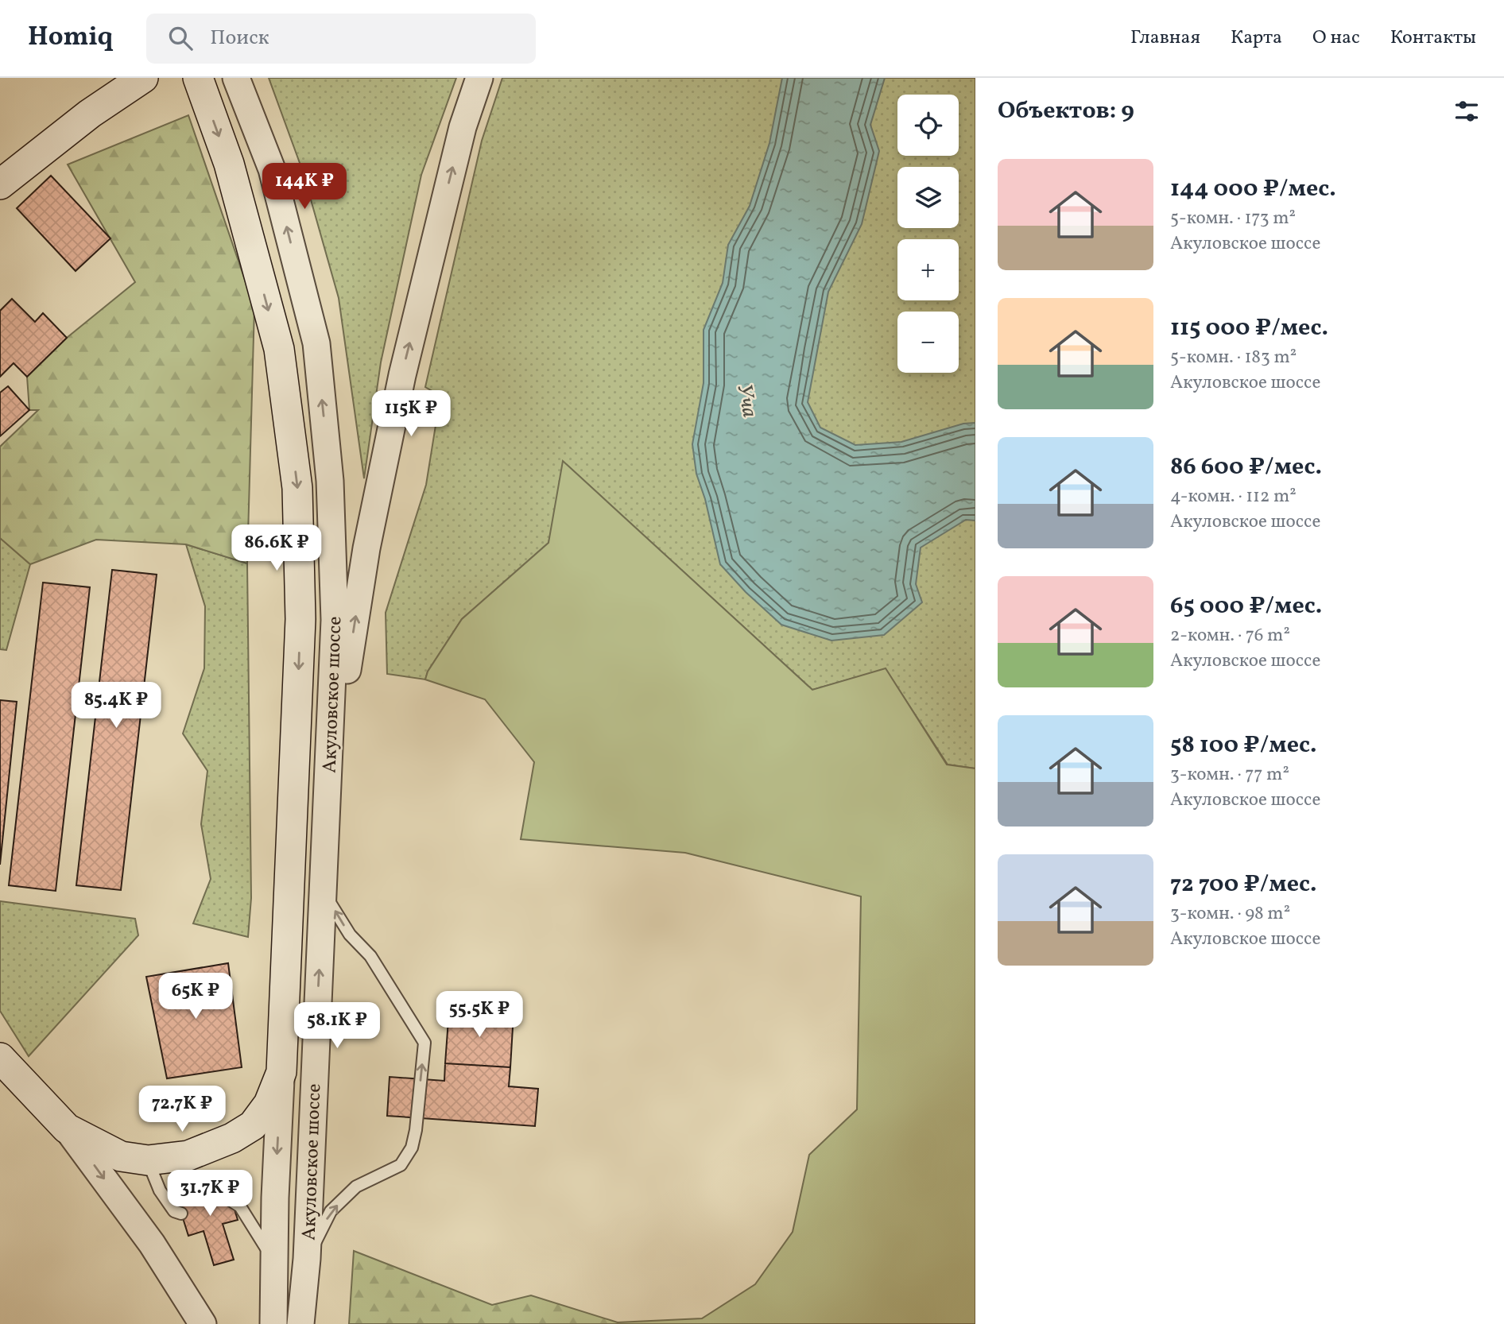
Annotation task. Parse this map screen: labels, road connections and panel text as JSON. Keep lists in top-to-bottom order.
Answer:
{
  "streets": {
    "main road": ["Акуловское шоссе"]
  },
  "water": ["Уча"],
  "page": {
    "header": "Homiq",
    "search": "Поиск",
    "nav": [
      "Главная",
      "Карта",
      "О нас",
      "Контакты"
    ],
    "heading": "Объектов: 9",
    "map_buttons": ["+", "−"],
    "list": [
      {
        "name": "144 000 ₽/мес.",
        "note": "5-комн. · 173 m² · Акуловское шоссе"
      },
      {
        "name": "115 000 ₽/мес.",
        "note": "5-комн. · 183 m² · Акуловское шоссе"
      },
      {
        "name": "86 600 ₽/мес.",
        "note": "4-комн. · 112 m² · Акуловское шоссе"
      },
      {
        "name": "65 000 ₽/мес.",
        "note": "2-комн. · 76 m² · Акуловское шоссе"
      },
      {
        "name": "58 100 ₽/мес.",
        "note": "3-комн. · 77 m² · Акуловское шоссе"
      },
      {
        "name": "72 700 ₽/мес.",
        "note": "3-комн. · 98 m² · Акуловское шоссе"
      }
    ],
    "price": [
      "144K ₽",
      "115K ₽",
      "86.6K ₽",
      "85.4K ₽",
      "65K ₽",
      "55.5K ₽",
      "58.1K ₽",
      "72.7K ₽",
      "31.7K ₽"
    ]
  }
}
